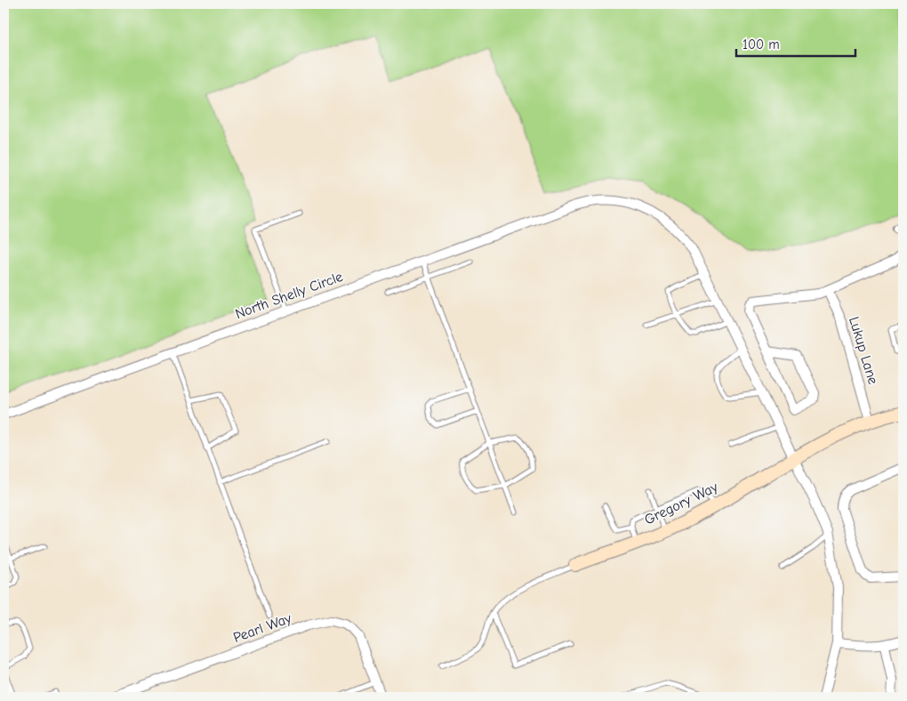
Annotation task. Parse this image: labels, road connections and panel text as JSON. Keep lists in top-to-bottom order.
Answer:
{
  "streets": {
    "street": [
      "North Shelly Circle",
      "Lukup Lane",
      "Gregory Way",
      "Pearl Way"
    ]
  },
  "crossings": [
    ["North Shelly Circle", "Gregory Way"],
    ["Lukup Lane", "Gregory Way"]
  ],
  "scale_bar": "100 m"
}
